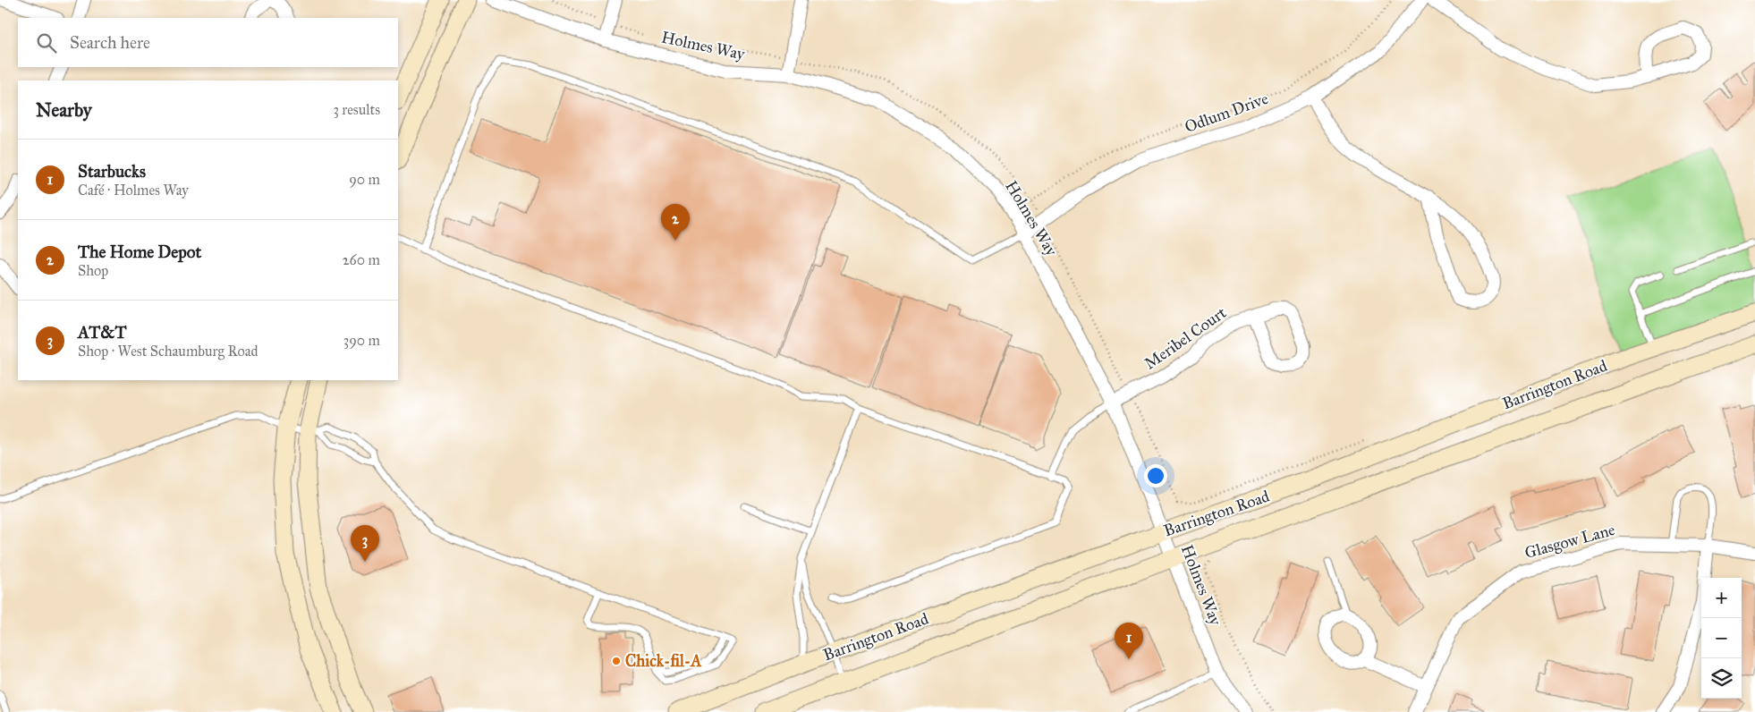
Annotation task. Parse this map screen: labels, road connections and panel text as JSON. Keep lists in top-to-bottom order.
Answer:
{
  "streets": {
    "main road": ["Barrington Road"],
    "street": [
      "Holmes Way",
      "Odlum Drive",
      "Meribel Court",
      "Glasgow Lane"
    ]
  },
  "crossings": [
    ["Holmes Way", "Odlum Drive"],
    ["Holmes Way", "Meribel Court"],
    ["Holmes Way", "Barrington Road"]
  ],
  "places": ["Chick-fil-A"],
  "page": {
    "search": "Search here",
    "heading": ["Nearby", "3 results"],
    "list": [
      {
        "mark": "1",
        "name": "Starbucks",
        "note": "Café · Holmes Way",
        "value": "90 m"
      },
      {
        "mark": "2",
        "name": "The Home Depot",
        "note": "Shop",
        "value": "260 m"
      },
      {
        "mark": "3",
        "name": "AT&T",
        "note": "Shop · West Schaumburg Road",
        "value": "390 m"
      }
    ],
    "pins": ["2", "3", "1"],
    "map_buttons": ["+", "−"]
  }
}
